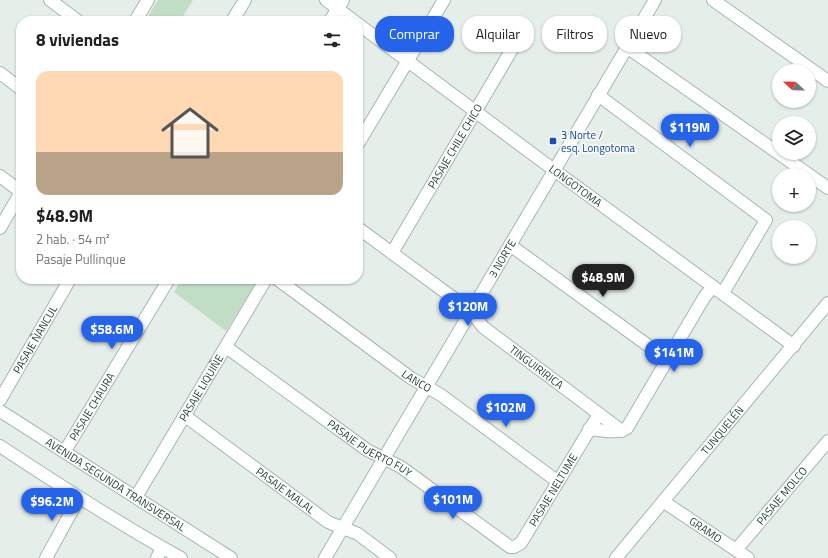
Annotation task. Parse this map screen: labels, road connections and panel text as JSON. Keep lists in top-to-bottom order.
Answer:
{
  "streets": {
    "street": [
      "PASAJE CHILE CHICO",
      "LONGOTOMA",
      "3 NORTE",
      "PASAJE ÑANCUL",
      "TINGUIRIRICA",
      "LANCO",
      "PASAJE LIQUIÑE",
      "PASAJE CHAURA",
      "TUNQUELÉN",
      "PASAJE PUERTO FUY",
      "AVENIDA SEGUNDA TRANSVERSAL",
      "PASAJE NELTUME",
      "PASAJE MALAL",
      "PASAJE MOLCO",
      "GRAMO"
    ]
  },
  "crossings": [
    ["PASAJE CHILE CHICO", "LONGOTOMA"],
    ["PASAJE CHILE CHICO", "TINGUIRIRICA"],
    ["LONGOTOMA", "3 NORTE"],
    ["LONGOTOMA", "TUNQUELÉN"],
    ["3 NORTE", "TINGUIRIRICA"],
    ["3 NORTE", "LANCO"],
    ["3 NORTE", "PASAJE PUERTO FUY"],
    ["3 NORTE", "PASAJE MALAL"],
    ["TINGUIRIRICA", "PASAJE NELTUME"],
    ["LANCO", "PASAJE NELTUME"],
    ["PASAJE LIQUIÑE", "PASAJE PUERTO FUY"],
    ["PASAJE LIQUIÑE", "AVENIDA SEGUNDA TRANSVERSAL"],
    ["PASAJE LIQUIÑE", "PASAJE MALAL"],
    ["PASAJE CHAURA", "AVENIDA SEGUNDA TRANSVERSAL"],
    ["TUNQUELÉN", "GRAMO"],
    ["PASAJE PUERTO FUY", "PASAJE NELTUME"],
    ["PASAJE MOLCO", "GRAMO"]
  ],
  "places": {
    "transit": ["3 Norte / esq. Longotoma"]
  },
  "north": "left",
  "page": {
    "chip": [
      "Comprar",
      "Alquilar",
      "Filtros",
      "Nuevo"
    ],
    "heading": "8 viviendas",
    "map_buttons": ["+", "−"],
    "list": [
      {
        "name": "$48.9M",
        "note": "2 hab. · 54 m² · Pasaje Pullinque"
      }
    ],
    "price": [
      "$119M",
      "$48.9M",
      "$120M",
      "$58.6M",
      "$141M",
      "$102M",
      "$101M",
      "$96.2M"
    ]
  }
}
